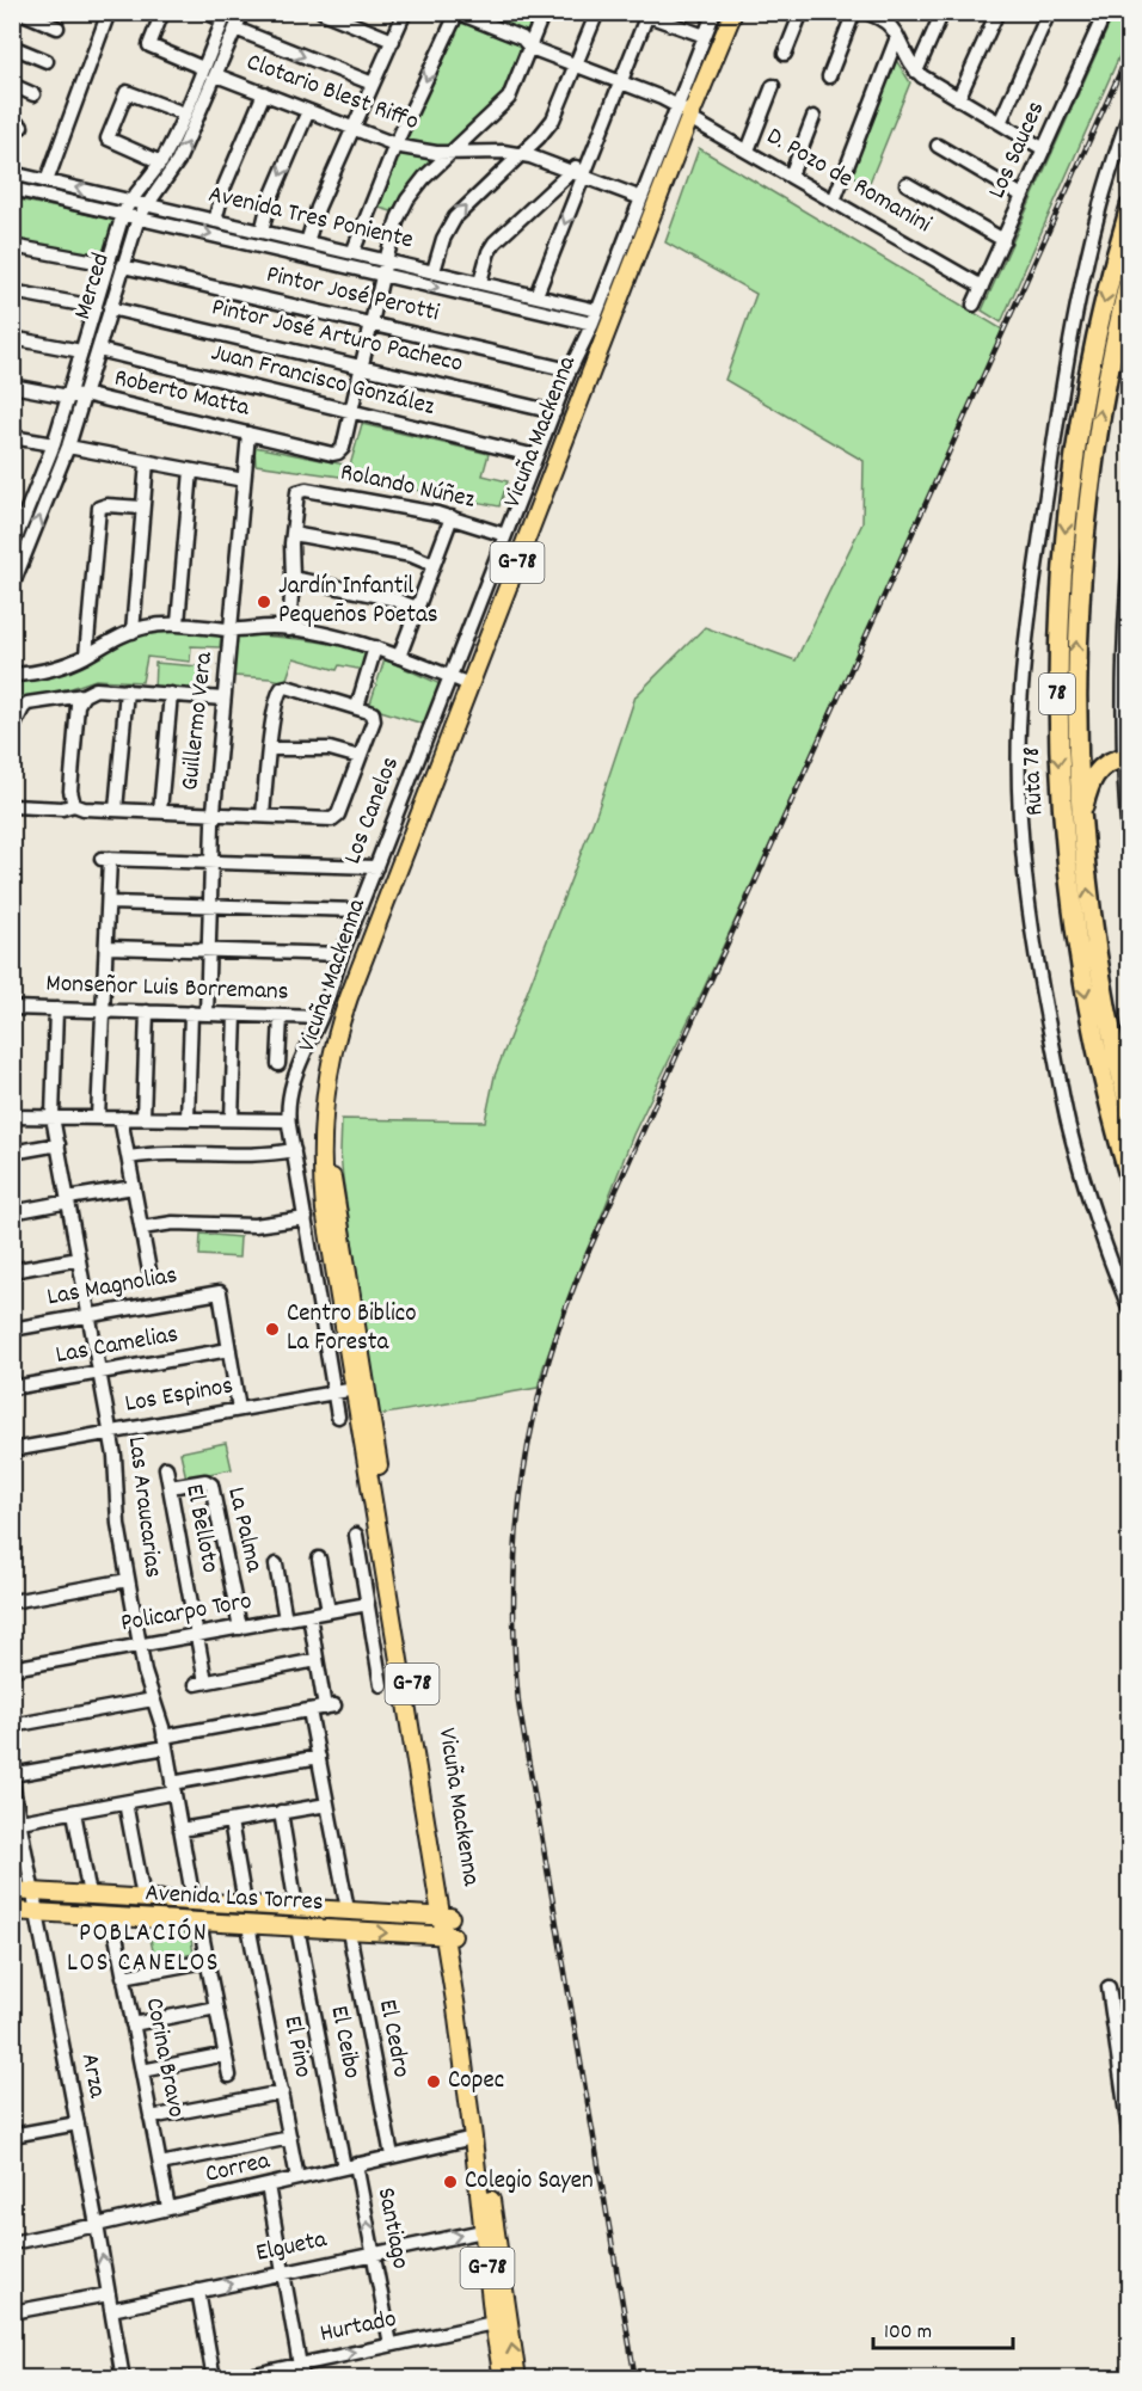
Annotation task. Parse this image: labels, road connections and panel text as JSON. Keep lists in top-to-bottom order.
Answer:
{
  "streets": {
    "highway": ["78", "Ruta 78"],
    "main road": ["Vicuña Mackenna", "G-78", "Avenida Las Torres"],
    "street": [
      "Clotario Blest Riffo",
      "Los Sauces",
      "D. Pozo de Romanini",
      "Avenida Tres Poniente",
      "Merced",
      "Pintor José Perotti",
      "Pintor José Arturo Pacheco",
      "Juan Francisco González",
      "Roberto Matta",
      "Rolando Núñez",
      "Guillermo Vera",
      "Los Canelos",
      "Monseñor Luis Borremans",
      "Las Magnolias",
      "Las Camelias",
      "Los Espinos",
      "Las Araucarias",
      "El Belloto",
      "La Palma",
      "Policarpo Toro",
      "El Cedro",
      "El Ceibo",
      "El Pino",
      "Corina Bravo",
      "Arza",
      "Correa",
      "Santiago",
      "Elgueta",
      "Hurtado"
    ]
  },
  "crossings": [
    ["Clotario Blest Riffo", "Merced"],
    ["Clotario Blest Riffo", "Vicuña Mackenna"],
    ["Los Sauces", "D. Pozo de Romanini"],
    ["D. Pozo de Romanini", "Vicuña Mackenna"],
    ["Avenida Tres Poniente", "Merced"],
    ["Avenida Tres Poniente", "Vicuña Mackenna"],
    ["Avenida Tres Poniente", "Los Canelos"],
    ["Merced", "Pintor José Perotti"],
    ["Merced", "Pintor José Arturo Pacheco"],
    ["Merced", "Juan Francisco González"],
    ["Merced", "Roberto Matta"],
    ["Pintor José Perotti", "Los Canelos"],
    ["Pintor José Arturo Pacheco", "Los Canelos"],
    ["Juan Francisco González", "Roberto Matta"],
    ["Juan Francisco González", "Los Canelos"],
    ["Roberto Matta", "Guillermo Vera"],
    ["Vicuña Mackenna", "Los Canelos"],
    ["Vicuña Mackenna", "Los Espinos"],
    ["Vicuña Mackenna", "Avenida Las Torres"],
    ["Vicuña Mackenna", "Correa"],
    ["Vicuña Mackenna", "Elgueta"],
    ["Vicuña Mackenna", "Hurtado"],
    ["Rolando Núñez", "Los Canelos"],
    ["Guillermo Vera", "Monseñor Luis Borremans"],
    ["Los Canelos", "Monseñor Luis Borremans"],
    ["Los Canelos", "Los Espinos"],
    ["Monseñor Luis Borremans", "Las Araucarias"],
    ["Las Magnolias", "Las Camelias"],
    ["Las Magnolias", "Las Araucarias"],
    ["Las Camelias", "Las Araucarias"],
    ["Los Espinos", "Las Araucarias"],
    ["Las Araucarias", "Policarpo Toro"],
    ["Las Araucarias", "Avenida Las Torres"],
    ["El Belloto", "La Palma"],
    ["El Belloto", "Policarpo Toro"],
    ["La Palma", "Policarpo Toro"],
    ["Avenida Las Torres", "El Cedro"],
    ["Avenida Las Torres", "El Ceibo"],
    ["Avenida Las Torres", "El Pino"],
    ["Avenida Las Torres", "Corina Bravo"],
    ["Avenida Las Torres", "Arza"],
    ["El Cedro", "Correa"],
    ["El Ceibo", "Correa"],
    ["El Ceibo", "Santiago"],
    ["El Pino", "Correa"],
    ["Corina Bravo", "Correa"],
    ["Arza", "Correa"],
    ["Arza", "Elgueta"],
    ["Correa", "Santiago"],
    ["Santiago", "Elgueta"],
    ["Santiago", "Hurtado"]
  ],
  "one_way": ["Elgueta", "Hurtado"],
  "districts": ["POBLACIÓN LOS CANELOS"],
  "places": [
    "Jardín Infantil Pequeños Poetas",
    "Centro Biblico La Foresta",
    "Copec",
    "Colegio Sayen"
  ],
  "scale_bar": "100 m"
}
